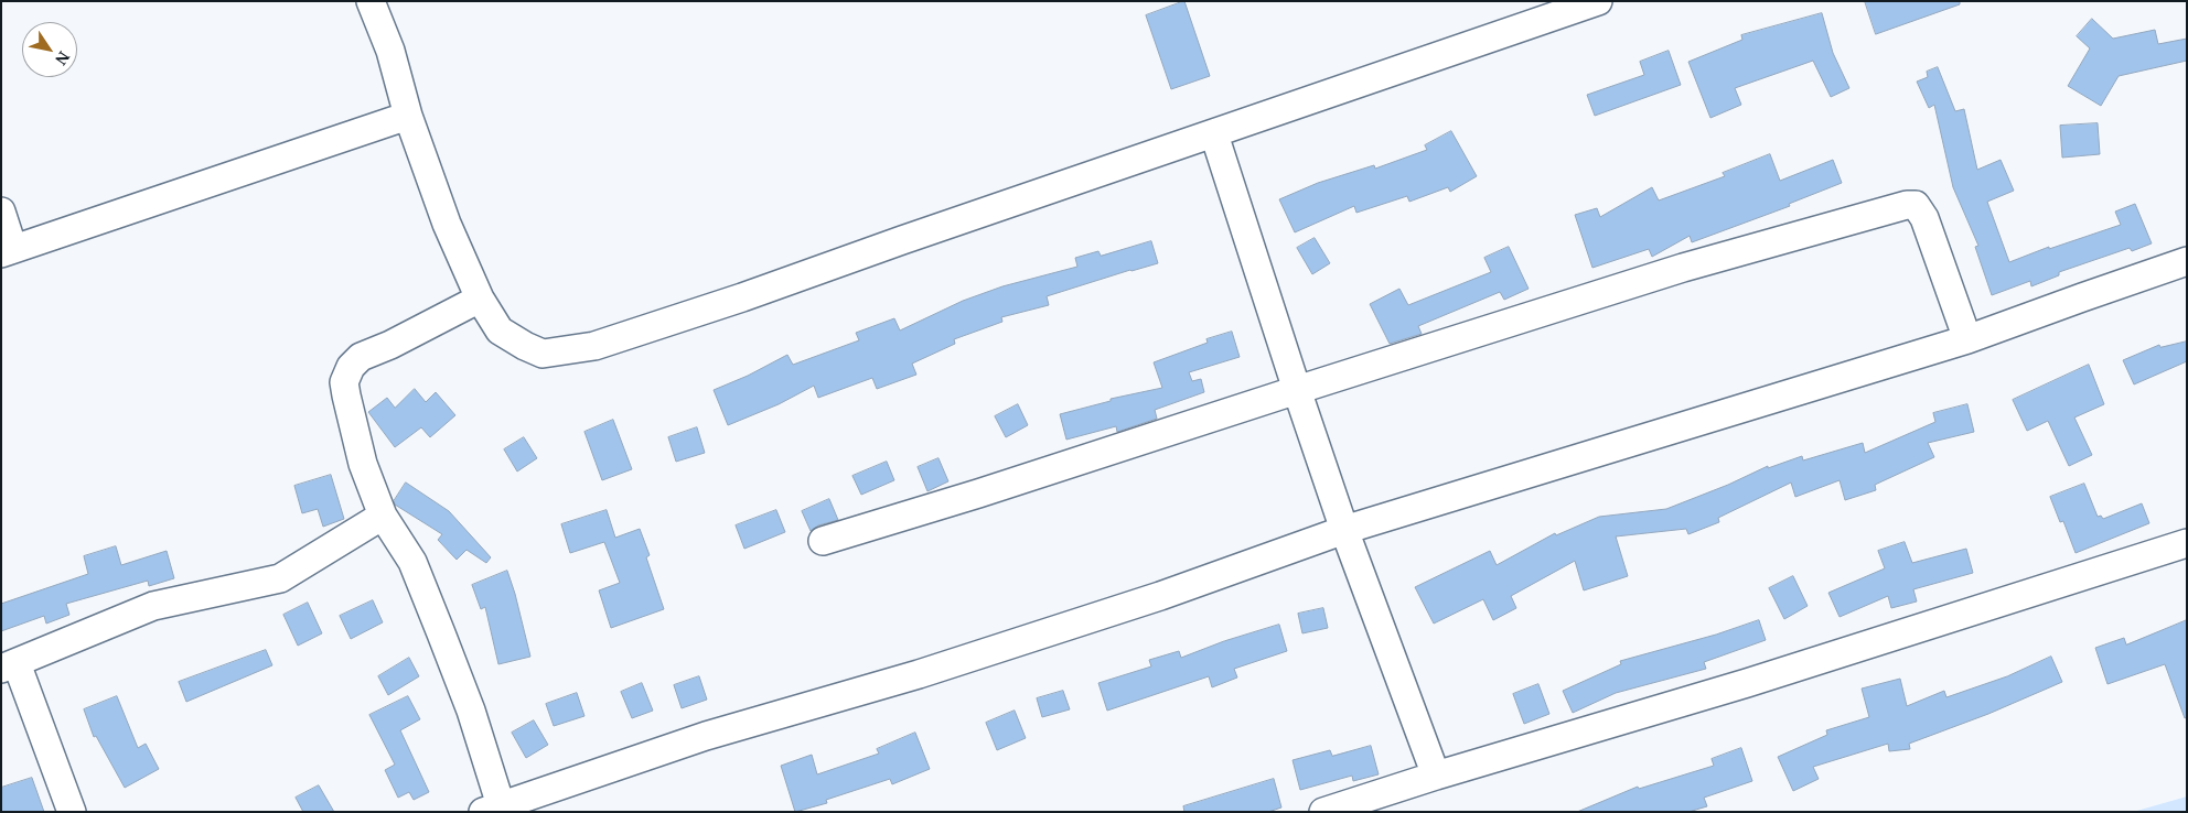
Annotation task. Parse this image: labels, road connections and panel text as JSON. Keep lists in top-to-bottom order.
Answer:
{
  "north": "bottom right"
}
